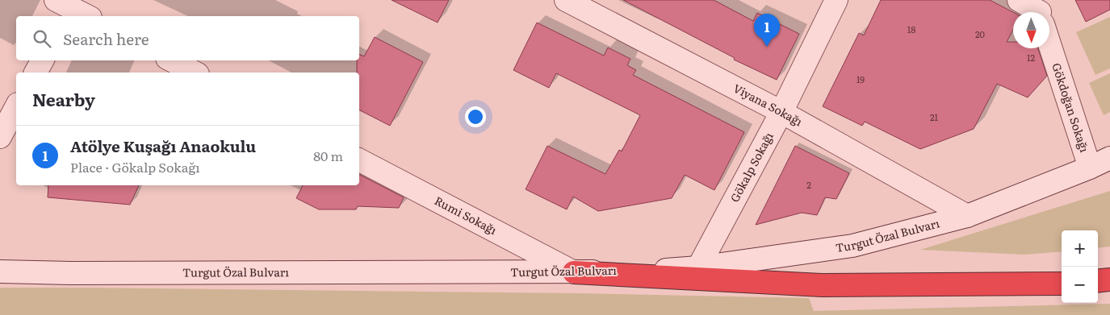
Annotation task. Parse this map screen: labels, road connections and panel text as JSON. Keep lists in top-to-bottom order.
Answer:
{
  "streets": {
    "street": [
      "Viyana Sokağı",
      "Gökdoğan Sokağı",
      "Gökalp Sokağı",
      "Rumi Sokağı",
      "Turgut Özal Bulvarı"
    ]
  },
  "crossings": [
    ["Viyana Sokağı", "Gökalp Sokağı"],
    ["Viyana Sokağı", "Turgut Özal Bulvarı"],
    ["Gökdoğan Sokağı", "Turgut Özal Bulvarı"],
    ["Gökalp Sokağı", "Turgut Özal Bulvarı"],
    ["Rumi Sokağı", "Turgut Özal Bulvarı"]
  ],
  "house_numbers": [
    "18",
    "20",
    "12",
    "19",
    "21",
    "2"
  ],
  "north": "bottom",
  "page": {
    "pins": "1",
    "search": "Search here",
    "heading": "Nearby",
    "list": [
      {
        "mark": "1",
        "name": "Atölye Kuşağı Anaokulu",
        "note": "Place · Gökalp Sokağı",
        "value": "80 m"
      }
    ],
    "map_buttons": ["+", "−"]
  }
}
